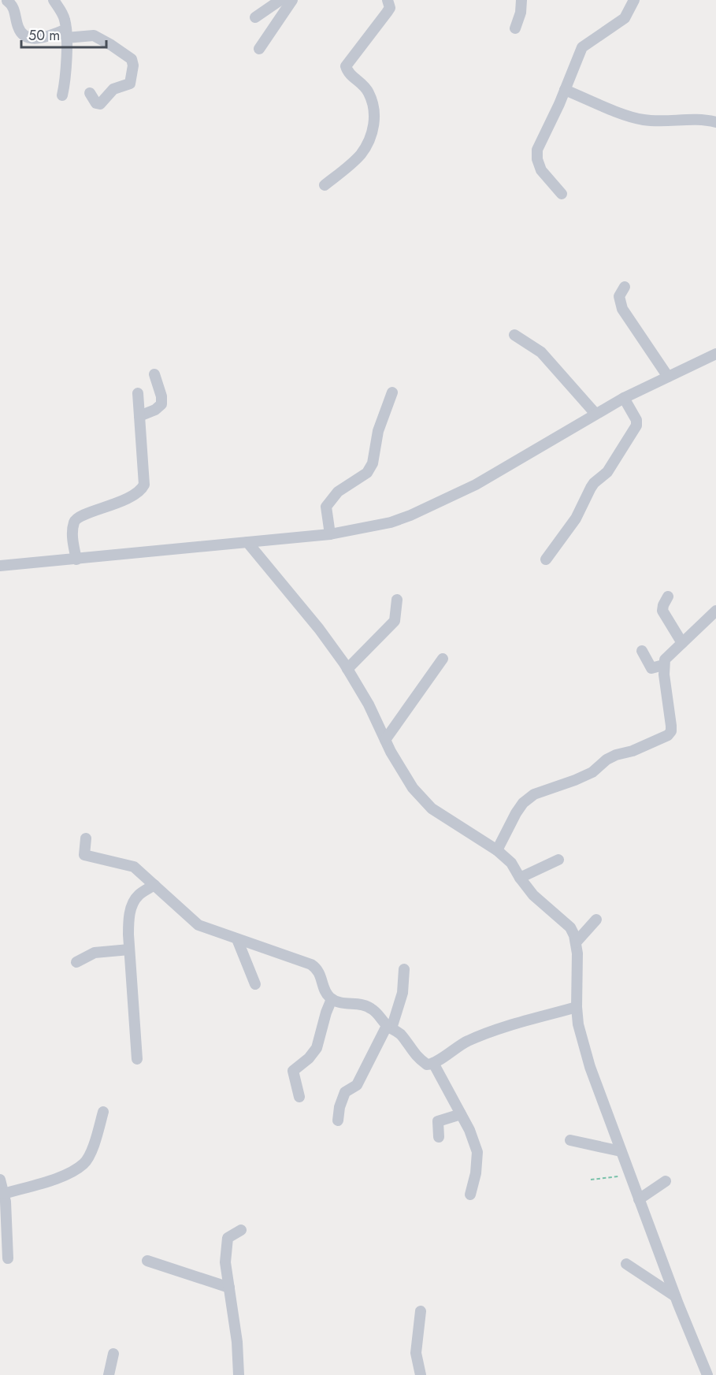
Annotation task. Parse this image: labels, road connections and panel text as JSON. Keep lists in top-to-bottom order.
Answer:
{
  "scale_bar": "50 m"
}
